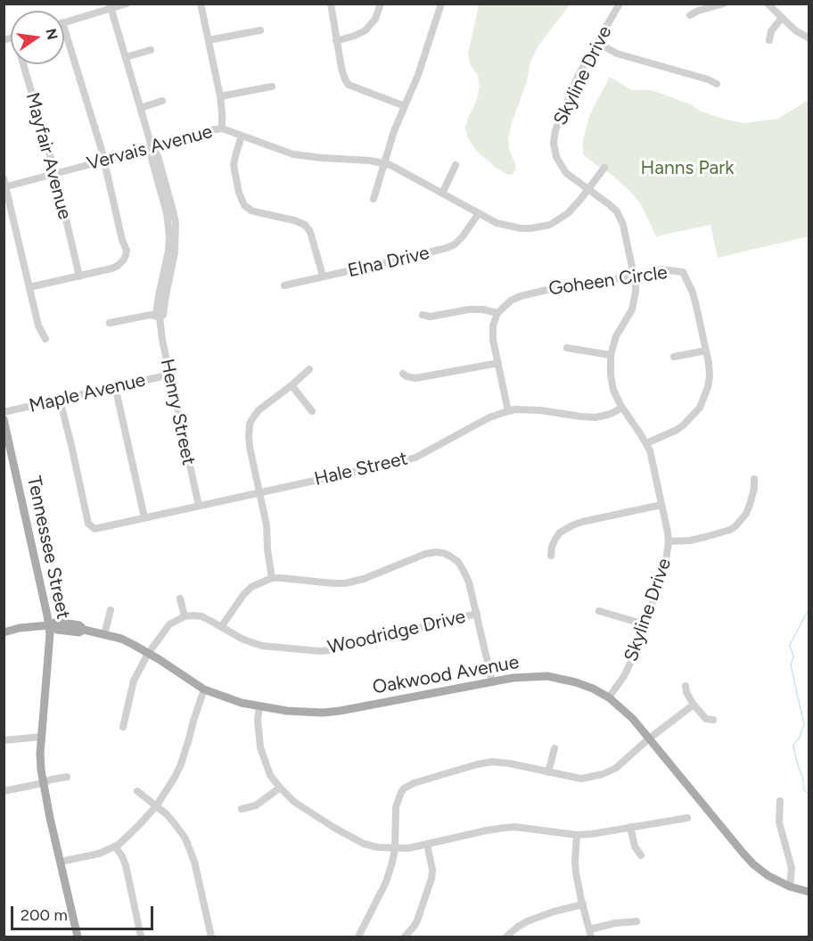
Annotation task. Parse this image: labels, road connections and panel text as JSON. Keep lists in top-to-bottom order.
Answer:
{
  "streets": {
    "main road": ["Tennessee Street", "Oakwood Avenue"],
    "street": [
      "Skyline Drive",
      "Vervais Avenue",
      "Mayfair Avenue",
      "Elna Drive",
      "Goheen Circle",
      "Maple Avenue",
      "Henry Street",
      "Hale Street",
      "Woodridge Drive"
    ]
  },
  "crossings": [
    ["Skyline Drive", "Vervais Avenue"],
    ["Skyline Drive", "Goheen Circle"],
    ["Skyline Drive", "Hale Street"],
    ["Skyline Drive", "Oakwood Avenue"],
    ["Vervais Avenue", "Mayfair Avenue"],
    ["Vervais Avenue", "Elna Drive"],
    ["Vervais Avenue", "Henry Street"],
    ["Maple Avenue", "Henry Street"],
    ["Maple Avenue", "Hale Street"],
    ["Henry Street", "Hale Street"],
    ["Tennessee Street", "Oakwood Avenue"]
  ],
  "parks": ["Hanns Park"],
  "scale_bar": "200 m",
  "north": "right"
}
